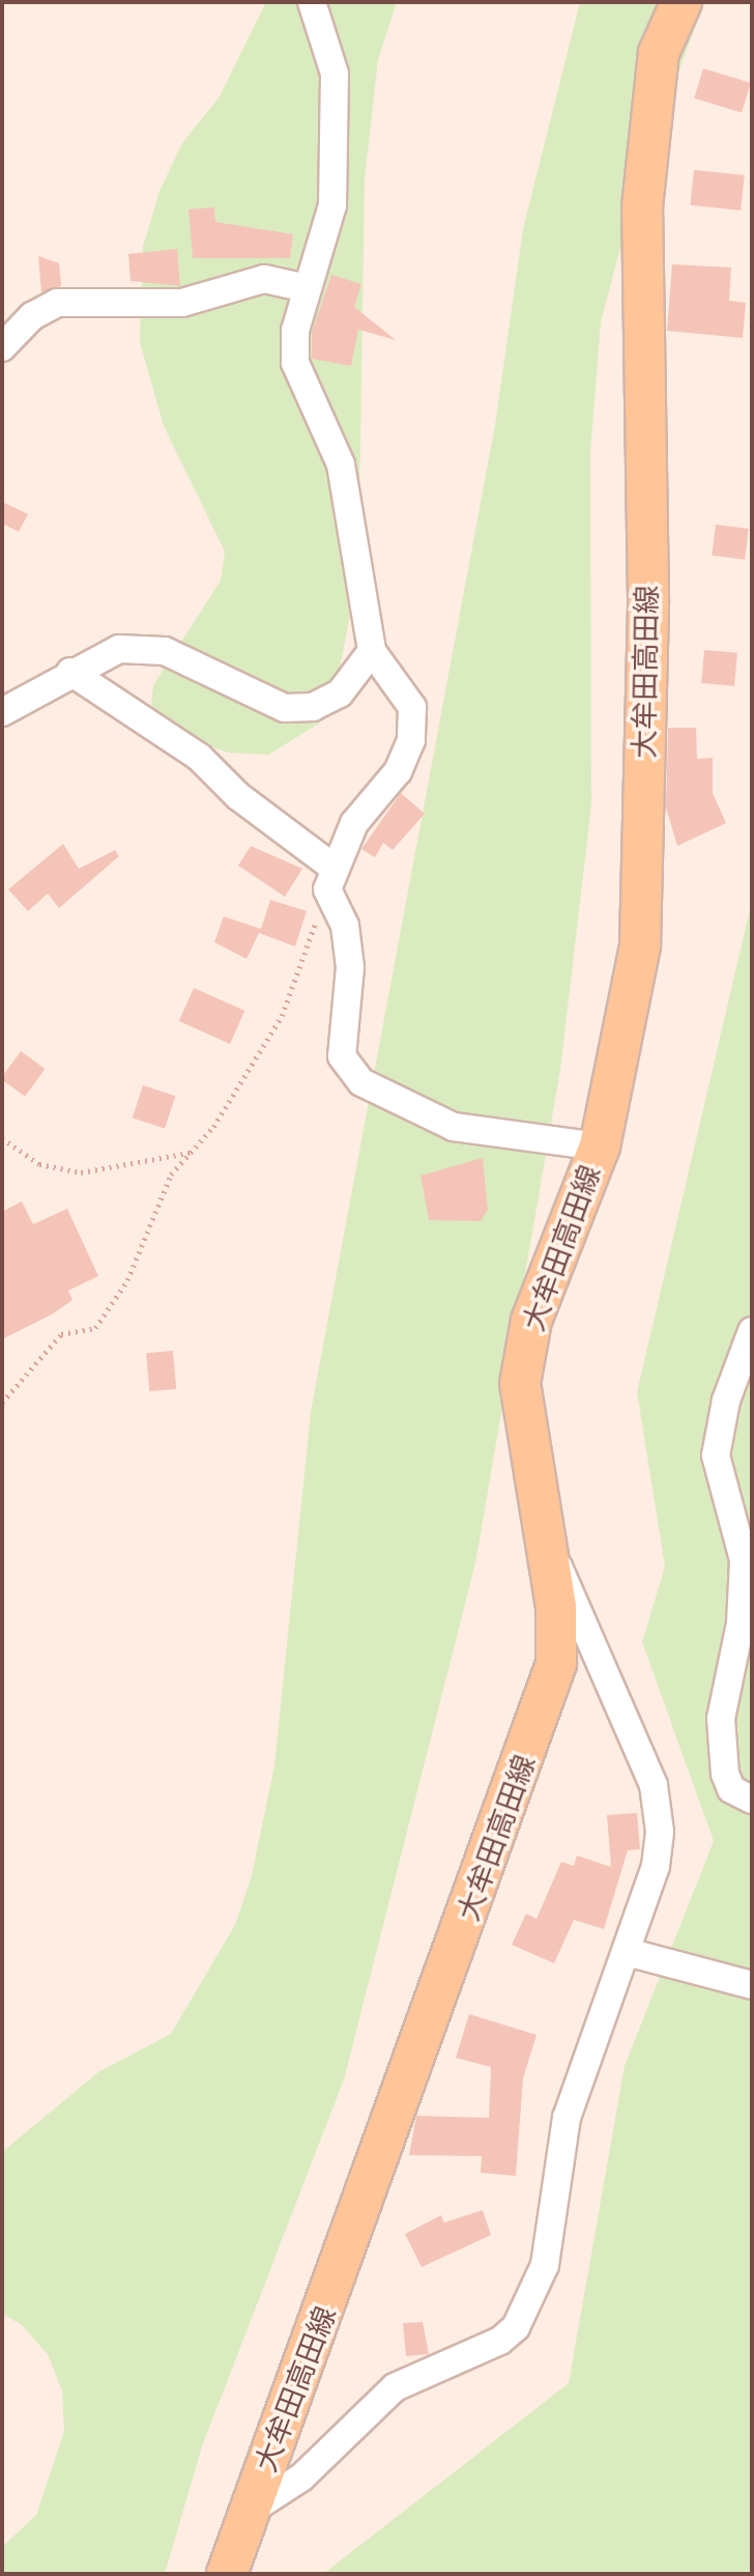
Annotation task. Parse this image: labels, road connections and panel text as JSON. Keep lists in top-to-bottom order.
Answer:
{
  "streets": {
    "main road": ["大牟田高田線"]
  }
}
